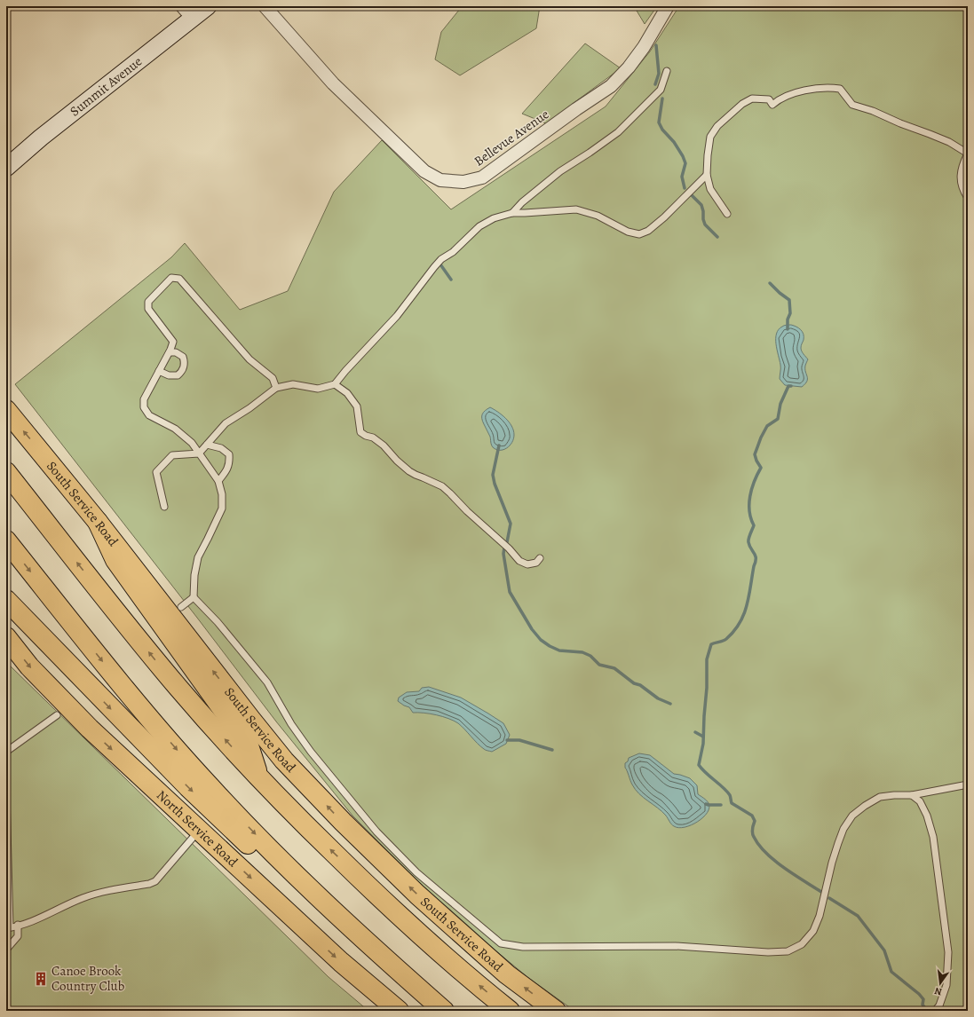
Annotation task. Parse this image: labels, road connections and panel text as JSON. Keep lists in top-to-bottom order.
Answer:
{
  "streets": {
    "main road": ["South Service Road", "North Service Road"],
    "street": ["Summit Avenue", "Bellevue Avenue"]
  },
  "places": {
    "building": ["Canoe Brook Country Club"]
  },
  "north": "bottom"
}
